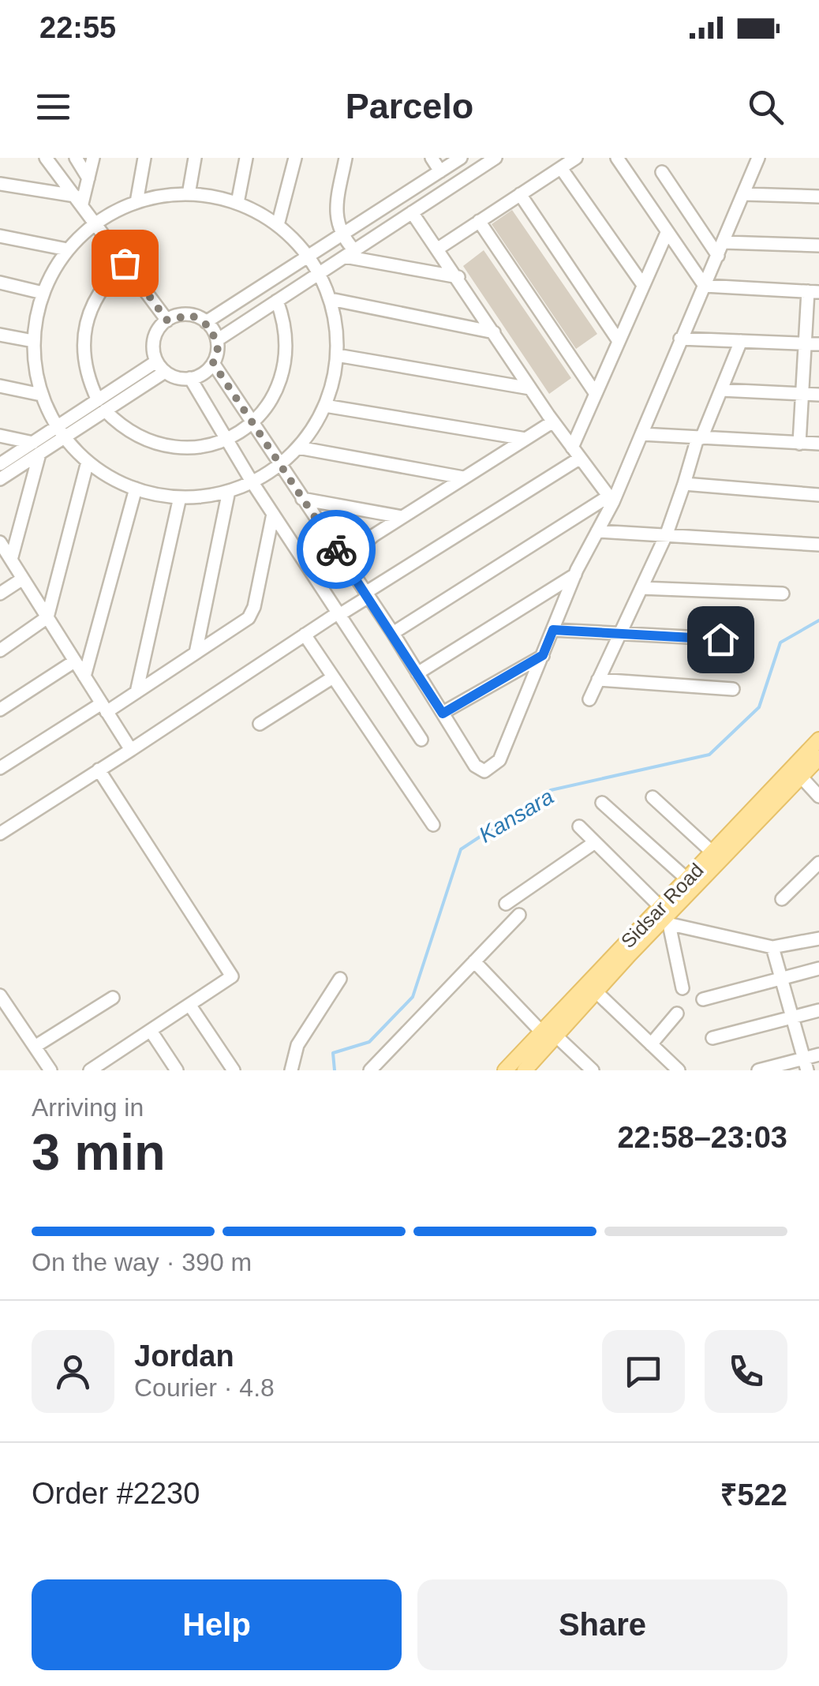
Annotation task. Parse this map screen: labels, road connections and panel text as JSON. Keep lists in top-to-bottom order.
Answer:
{
  "streets": {
    "main road": ["Sidsar Road"]
  },
  "water": ["Kansara"],
  "page": {
    "status": "22:55",
    "header": "Parcelo",
    "heading": ["3 min", "Arriving in", "22:58–23:03"],
    "panel": [
      "Jordan",
      "Courier · 4.8",
      "Order #2230",
      "₹522"
    ],
    "bar": "On the way · 390 m",
    "buttons": ["Help", "Share"]
  }
}
